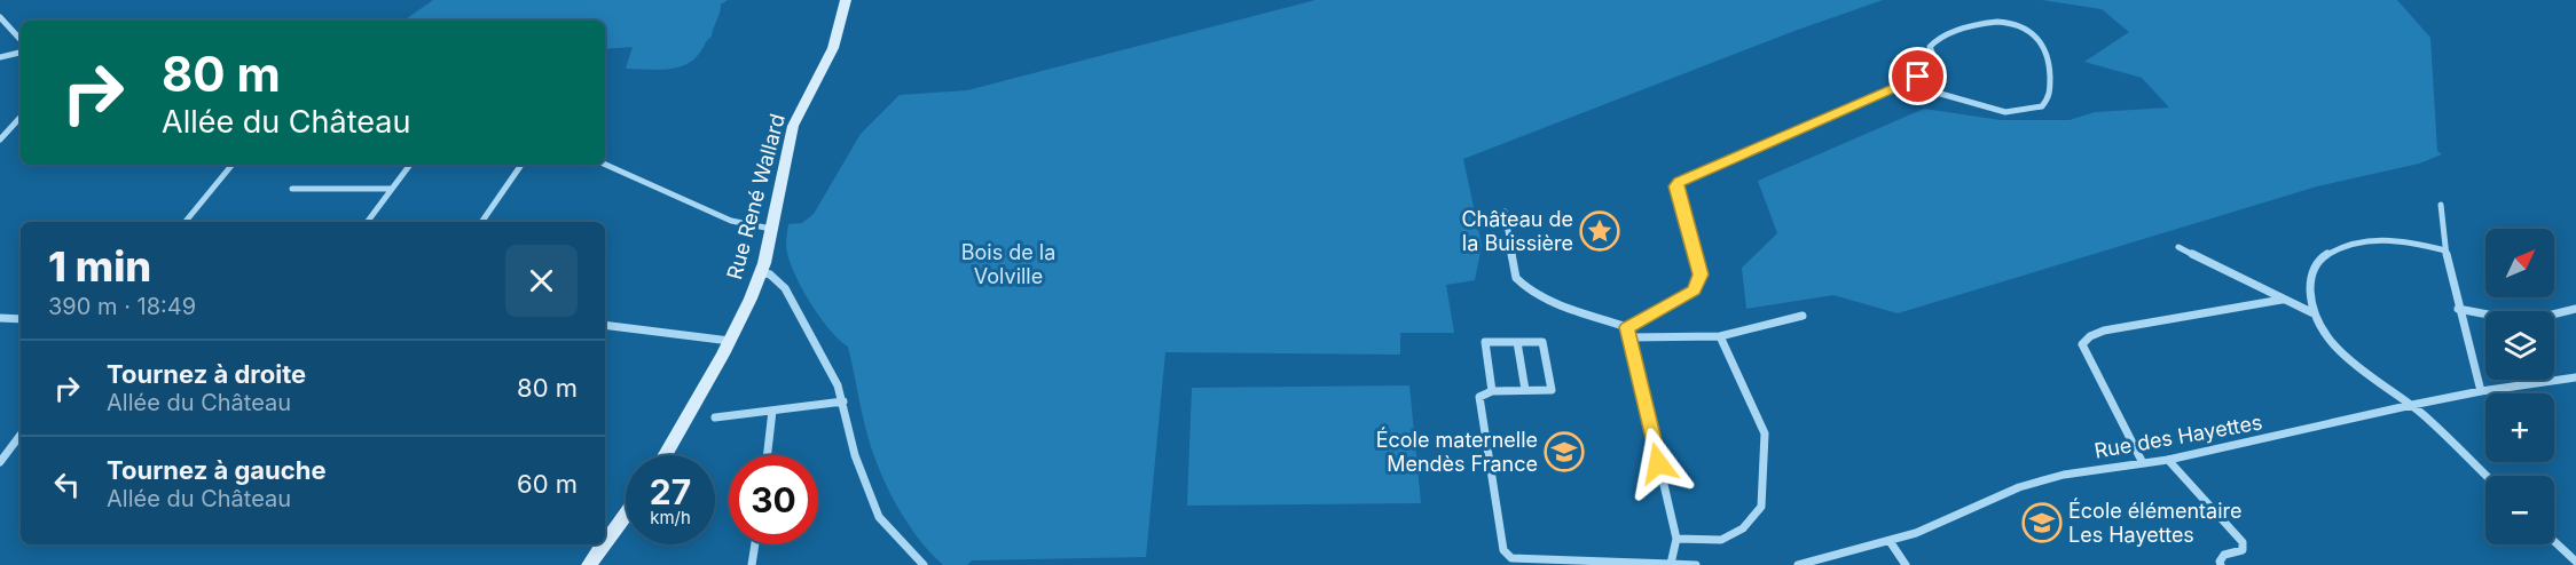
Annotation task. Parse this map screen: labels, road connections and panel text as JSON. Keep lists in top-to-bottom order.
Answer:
{
  "streets": {
    "main road": ["Rue René Wallard"],
    "street": ["Rue des Hayettes"]
  },
  "parks": ["Bois de la Volville"],
  "places": {
    "place": ["Château de la Buissière"],
    "school or university": ["École maternelle Mendès France", "École élémentaire Les Hayettes"]
  },
  "north": "top right",
  "page": {
    "turn": ["80 m", "Allée du Château"],
    "heading": ["1 min", "390 m · 18:49"],
    "map_buttons": ["+", "−"],
    "list": [
      {
        "name": "Tournez à droite",
        "note": "Allée du Château",
        "value": "80 m"
      },
      {
        "name": "Tournez à gauche",
        "note": "Allée du Château",
        "value": "60 m"
      }
    ],
    "speed": "27 km/h",
    "limit": "30"
  }
}
